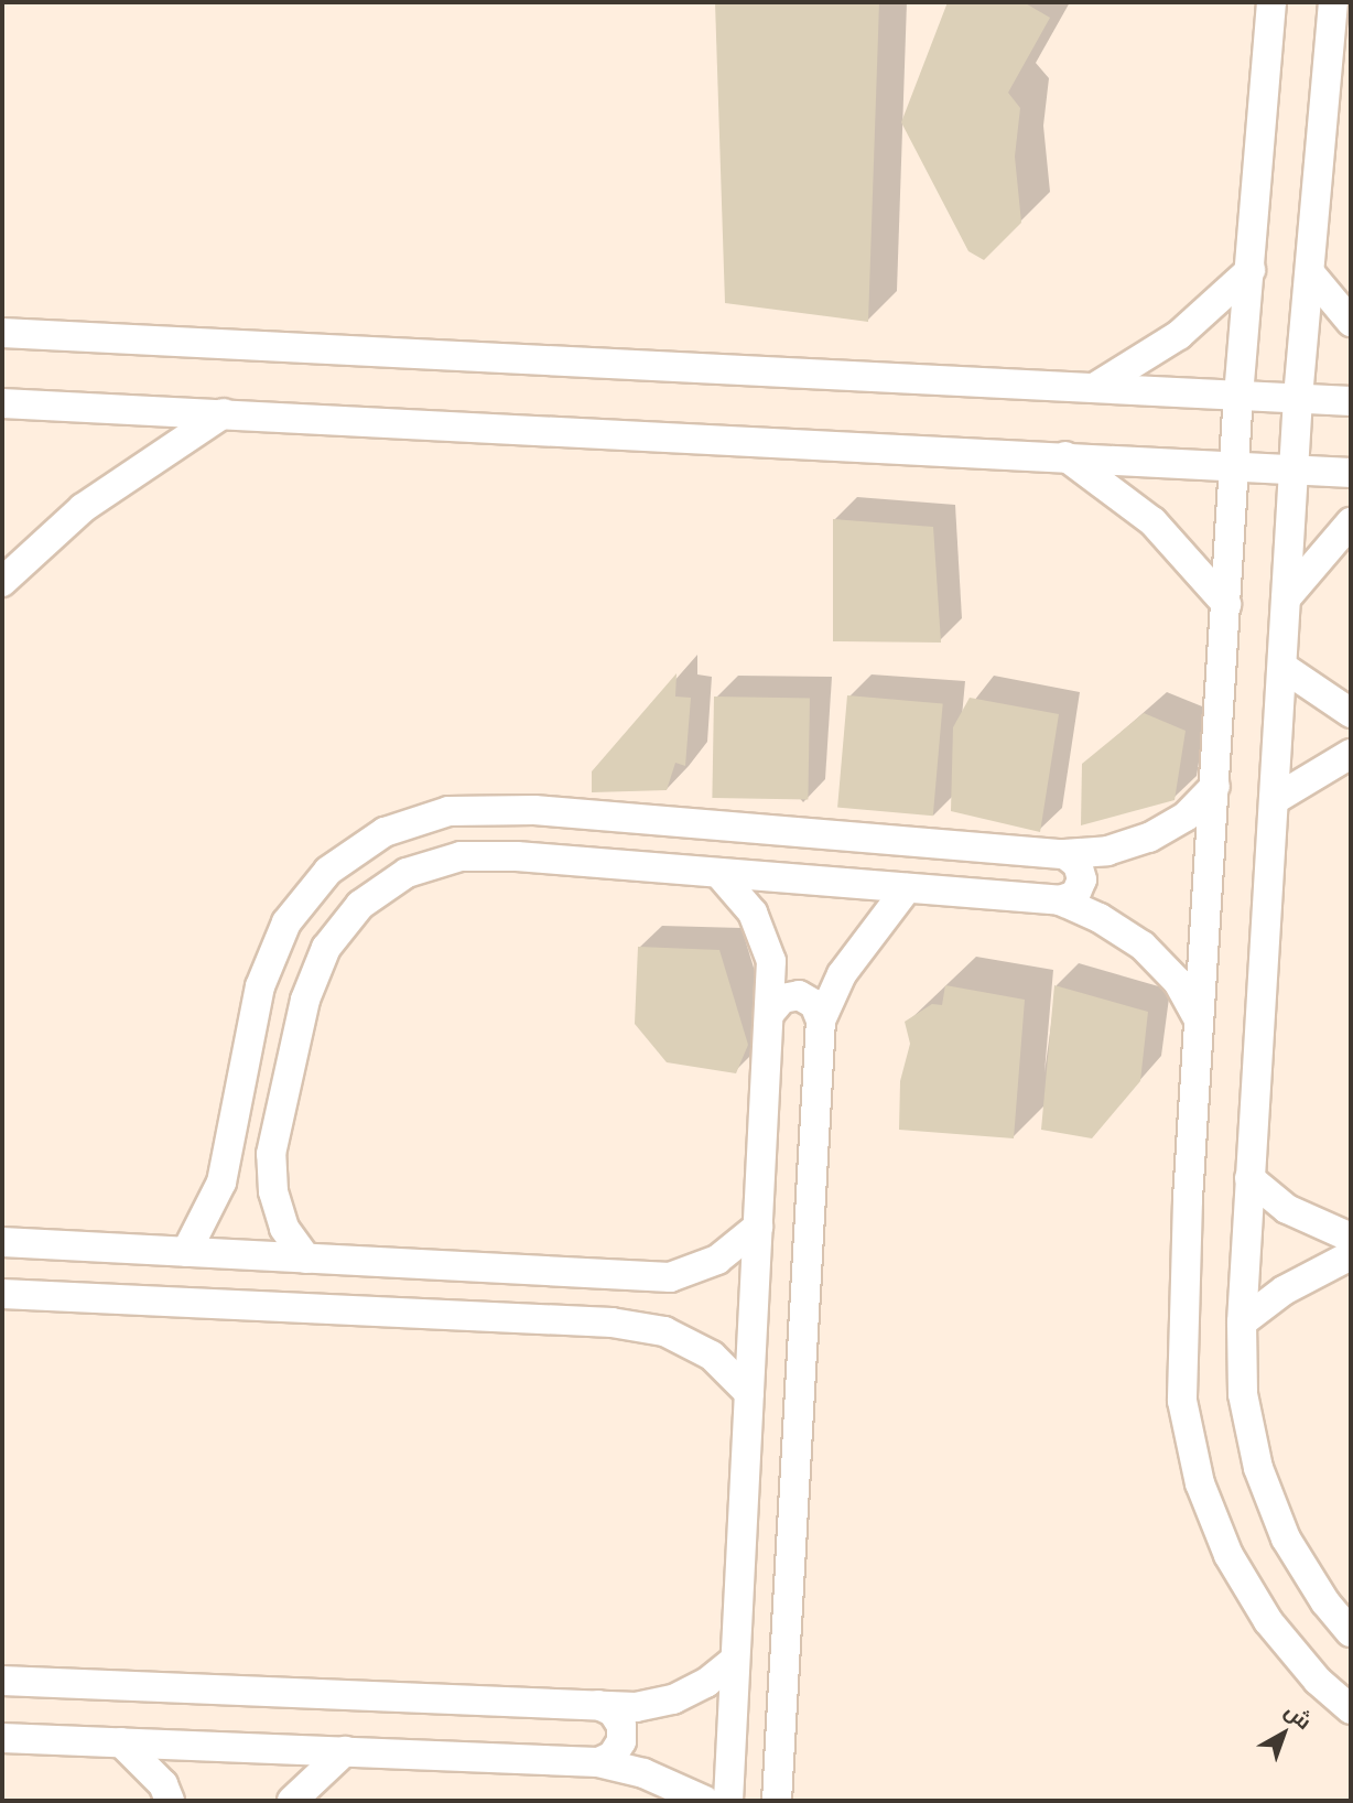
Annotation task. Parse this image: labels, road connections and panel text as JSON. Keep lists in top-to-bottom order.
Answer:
{
  "north": "top right"
}
